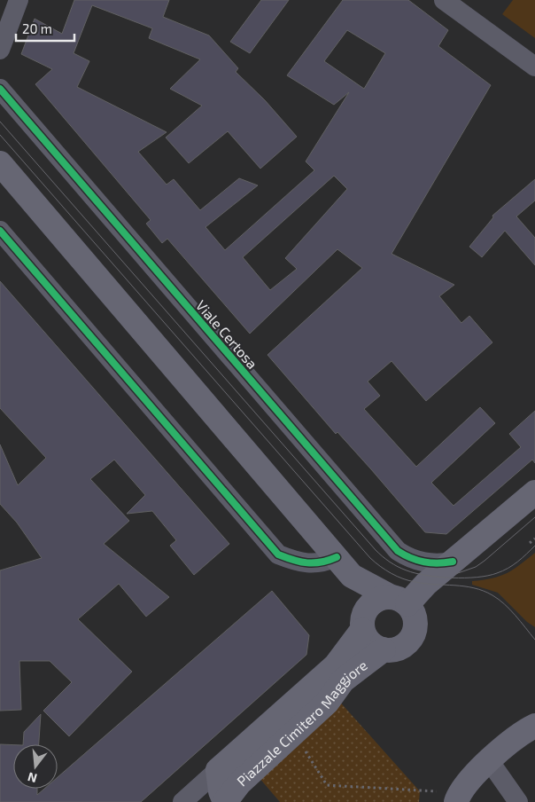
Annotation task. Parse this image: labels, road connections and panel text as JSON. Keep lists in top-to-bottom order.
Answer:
{
  "streets": {
    "main road": ["Piazzale Cimitero Maggiore"],
    "street": ["Viale Certosa"]
  },
  "scale_bar": "20 m",
  "north": "bottom"
}
